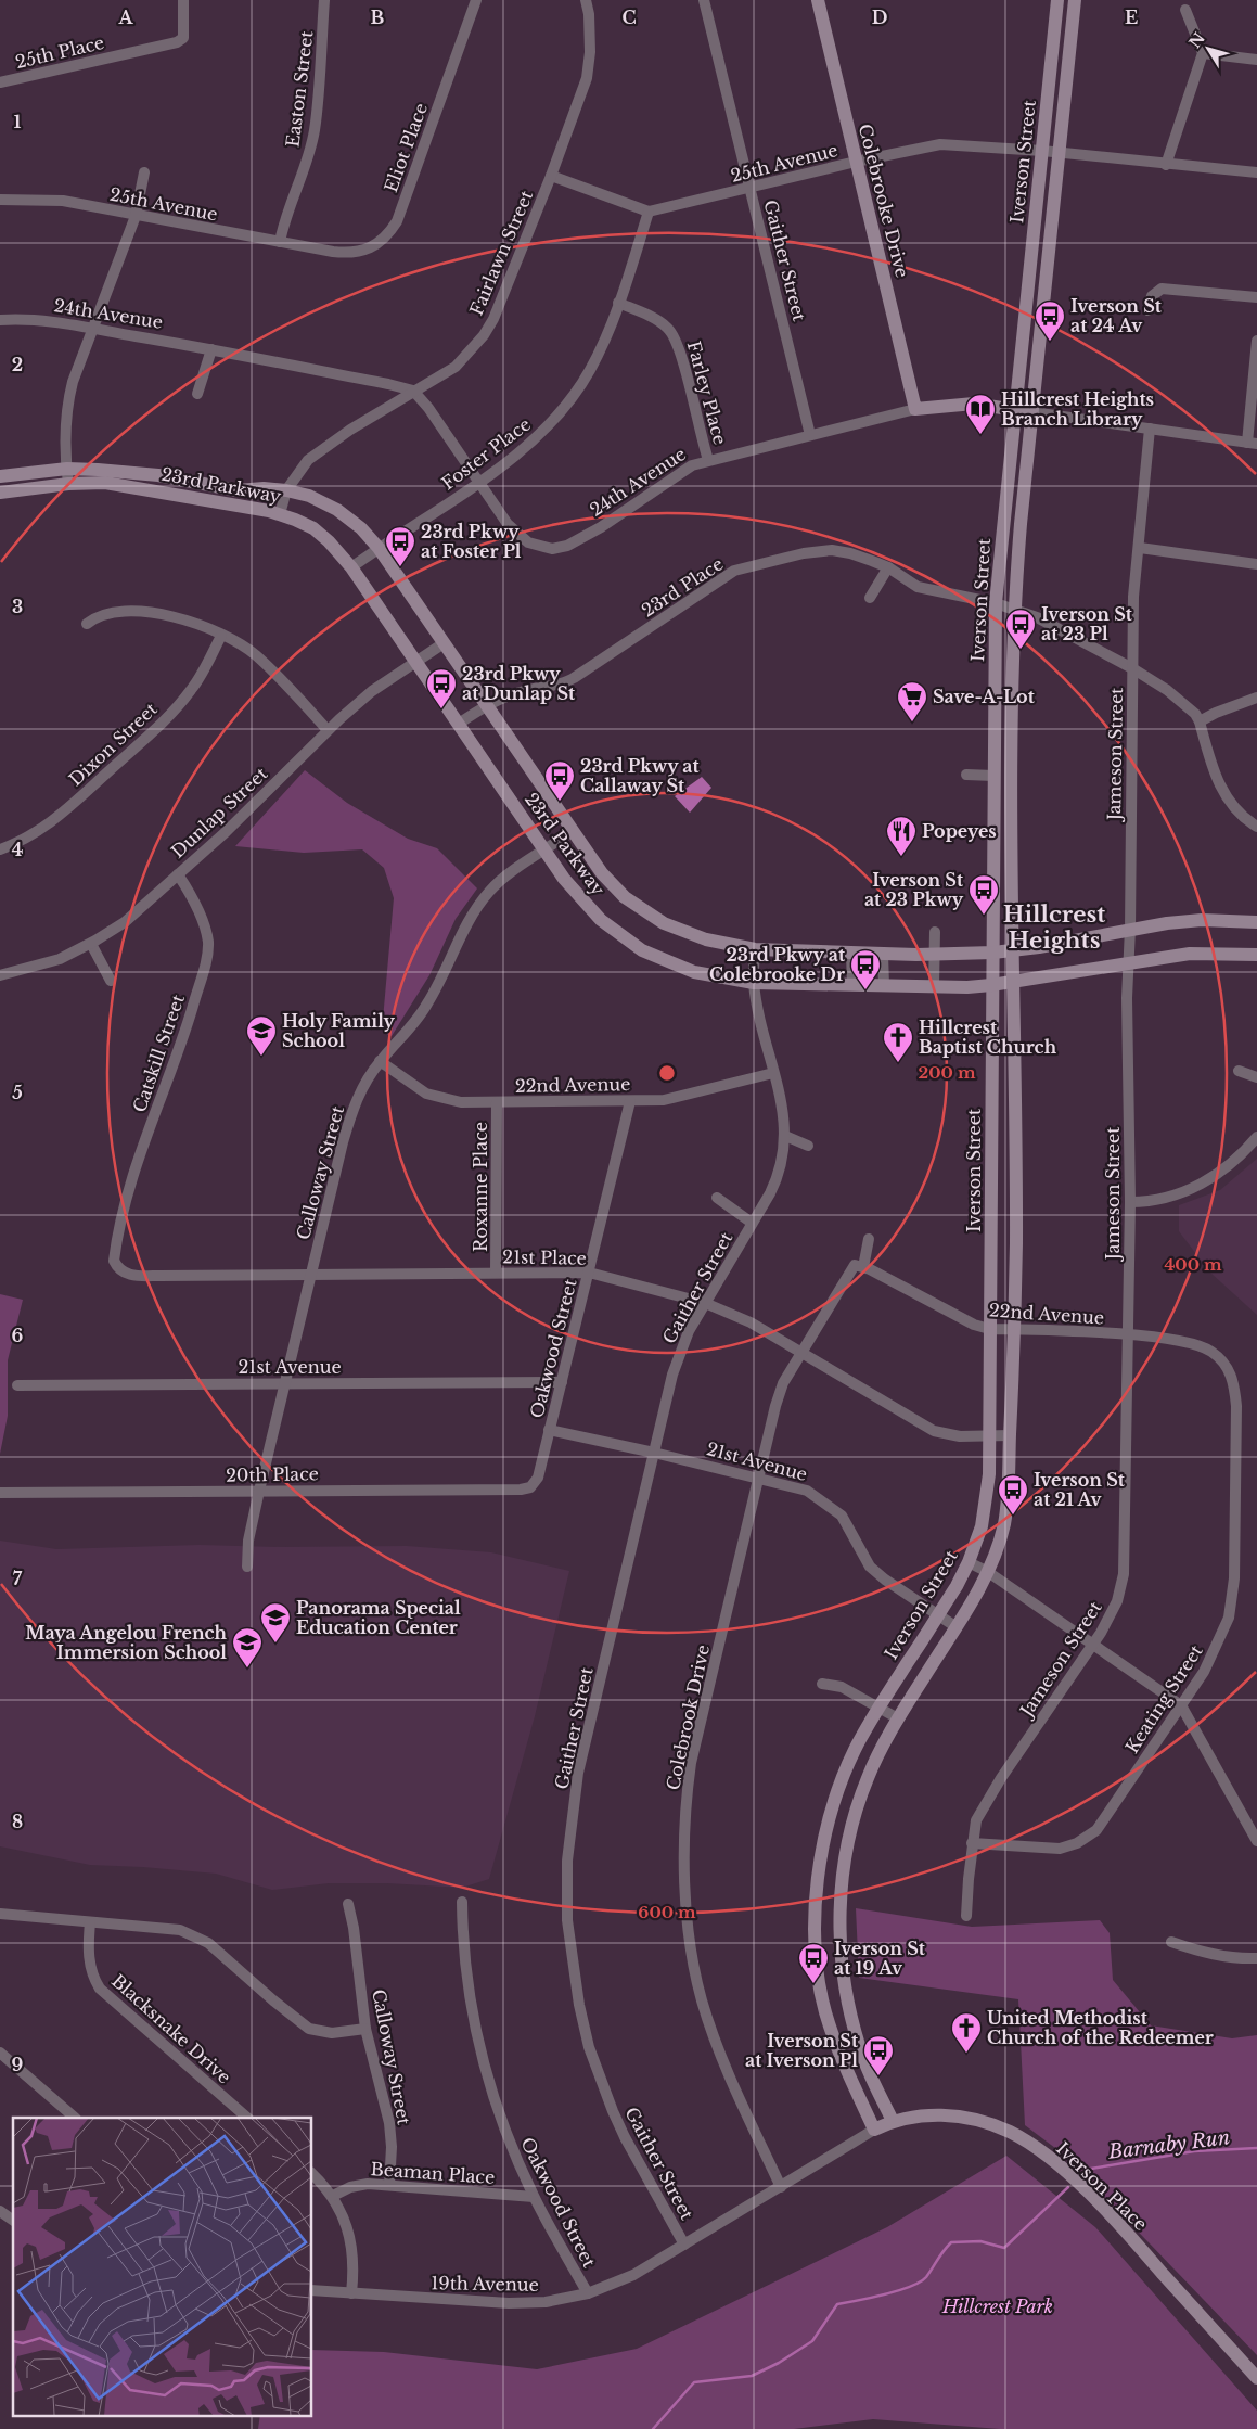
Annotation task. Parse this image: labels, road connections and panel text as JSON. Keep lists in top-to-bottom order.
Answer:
{
  "streets": {
    "main road": [
      "Iverson Street",
      "Colebrooke Drive",
      "24th Avenue",
      "23rd Parkway",
      "Iverson Place"
    ],
    "street": [
      "25th Place",
      "Easton Street",
      "Eliot Place",
      "25th Avenue",
      "Fairlawn Street",
      "Gaither Street",
      "Farley Place",
      "Foster Place",
      "23rd Place",
      "Dixon Street",
      "Jameson Street",
      "Dunlap Street",
      "Catskill Street",
      "22nd Avenue",
      "Calloway Street",
      "Roxanne Place",
      "21st Place",
      "Oakwood Street",
      "21st Avenue",
      "20th Place",
      "Keating Street",
      "Colebrook Drive",
      "Blacksnake Drive",
      "Beaman Place",
      "19th Avenue"
    ]
  },
  "crossings": [
    ["Easton Street", "25th Avenue"],
    ["Eliot Place", "25th Avenue"],
    ["Iverson Street", "25th Avenue"],
    ["Iverson Street", "24th Avenue"],
    ["Iverson Street", "23rd Parkway"],
    ["Iverson Street", "23rd Place"],
    ["Iverson Street", "22nd Avenue"],
    ["Iverson Street", "21st Place"],
    ["Iverson Street", "21st Avenue"],
    ["Iverson Street", "Iverson Place"],
    ["Iverson Street", "19th Avenue"],
    ["25th Avenue", "Colebrooke Drive"],
    ["25th Avenue", "Gaither Street"],
    ["25th Avenue", "Foster Place"],
    ["Colebrooke Drive", "24th Avenue"],
    ["Fairlawn Street", "24th Avenue"],
    ["Fairlawn Street", "23rd Parkway"],
    ["Gaither Street", "24th Avenue"],
    ["Gaither Street", "23rd Parkway"],
    ["Gaither Street", "22nd Avenue"],
    ["Gaither Street", "21st Place"],
    ["Gaither Street", "21st Avenue"],
    ["Gaither Street", "19th Avenue"],
    ["24th Avenue", "Farley Place"],
    ["24th Avenue", "Foster Place"],
    ["24th Avenue", "Jameson Street"],
    ["Farley Place", "Foster Place"],
    ["Foster Place", "23rd Parkway"],
    ["23rd Parkway", "23rd Place"],
    ["23rd Parkway", "Jameson Street"],
    ["23rd Parkway", "Dunlap Street"],
    ["23rd Parkway", "Calloway Street"],
    ["23rd Place", "Jameson Street"],
    ["Jameson Street", "22nd Avenue"],
    ["Jameson Street", "Keating Street"],
    ["Dunlap Street", "Catskill Street"],
    ["Catskill Street", "21st Place"],
    ["22nd Avenue", "Calloway Street"],
    ["22nd Avenue", "Roxanne Place"],
    ["22nd Avenue", "Oakwood Street"],
    ["22nd Avenue", "Keating Street"],
    ["22nd Avenue", "Colebrook Drive"],
    ["Calloway Street", "21st Place"],
    ["Calloway Street", "21st Avenue"],
    ["Calloway Street", "20th Place"],
    ["Calloway Street", "Beaman Place"],
    ["Roxanne Place", "21st Place"],
    ["21st Place", "Oakwood Street"],
    ["21st Place", "Colebrook Drive"],
    ["Oakwood Street", "21st Avenue"],
    ["Oakwood Street", "20th Place"],
    ["Oakwood Street", "Beaman Place"],
    ["Oakwood Street", "19th Avenue"],
    ["21st Avenue", "Colebrook Drive"],
    ["Colebrook Drive", "19th Avenue"],
    ["Iverson Place", "19th Avenue"]
  ],
  "districts": ["Hillcrest Heights"],
  "water": ["Barnaby Run"],
  "parks": ["Hillcrest Park"],
  "places": {
    "bus stop": [
      "Iverson St at 24 Av",
      "23rd Pkwy at Foster Pl",
      "Iverson St at 23 Pl",
      "23rd Pkwy at Dunlap St",
      "23rd Pkwy at Callaway St",
      "Iverson St at 23 Pkwy",
      "23rd Pkwy at Colebrooke Dr",
      "Iverson St at 21 Av",
      "Iverson St at 19 Av",
      "Iverson St at Iverson Pl"
    ],
    "library": ["Hillcrest Heights Branch Library"],
    "supermarket": ["Save-A-Lot"],
    "restaurant": ["Popeyes"],
    "school or university": ["Holy Family School", "Panorama Special Education Center", "Maya Angelou French Immersion School"],
    "church": ["Hillcrest Baptist Church", "United Methodist Church of the Redeemer"]
  },
  "north": "top left",
  "grid": {
    "columns": [
      "A",
      "B",
      "C",
      "D",
      "E"
    ],
    "rows": [
      "1",
      "2",
      "3",
      "4",
      "5",
      "6",
      "7",
      "8",
      "9"
    ]
  },
  "rings": ["200 m", "400 m", "600 m"]
}
